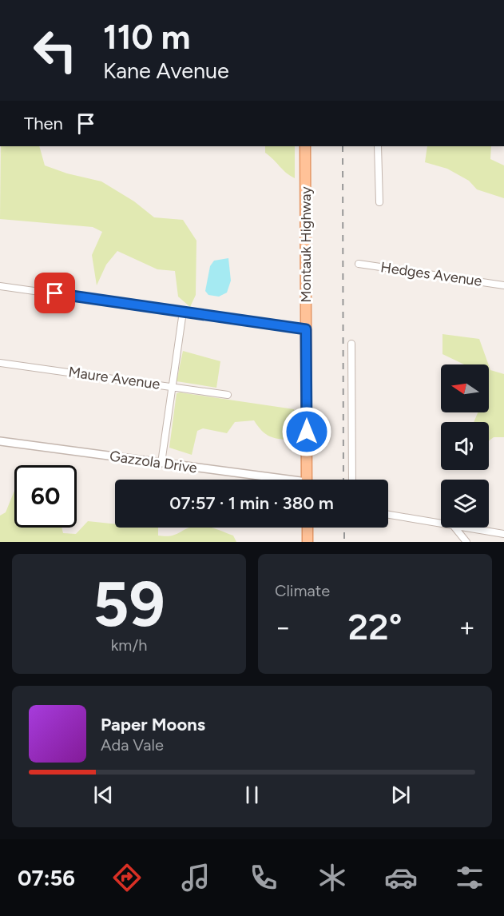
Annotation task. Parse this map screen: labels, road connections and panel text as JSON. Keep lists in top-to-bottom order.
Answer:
{
  "streets": {
    "main road": ["Montauk Highway"],
    "street": ["Hedges Avenue", "Maure Avenue", "Gazzola Drive"]
  },
  "north": "left",
  "page": {
    "turn": ["110 m", "Kane Avenue"],
    "then": "Then",
    "limit": "60",
    "trip": "07:57 · 1 min · 380 m",
    "tile": [
      ["59", "km/h"],
      "Climate"
    ],
    "heat": ["−", "22°", "+"],
    "song": ["Paper Moons", "Ada Vale"],
    "tabs": "07:56"
  }
}
